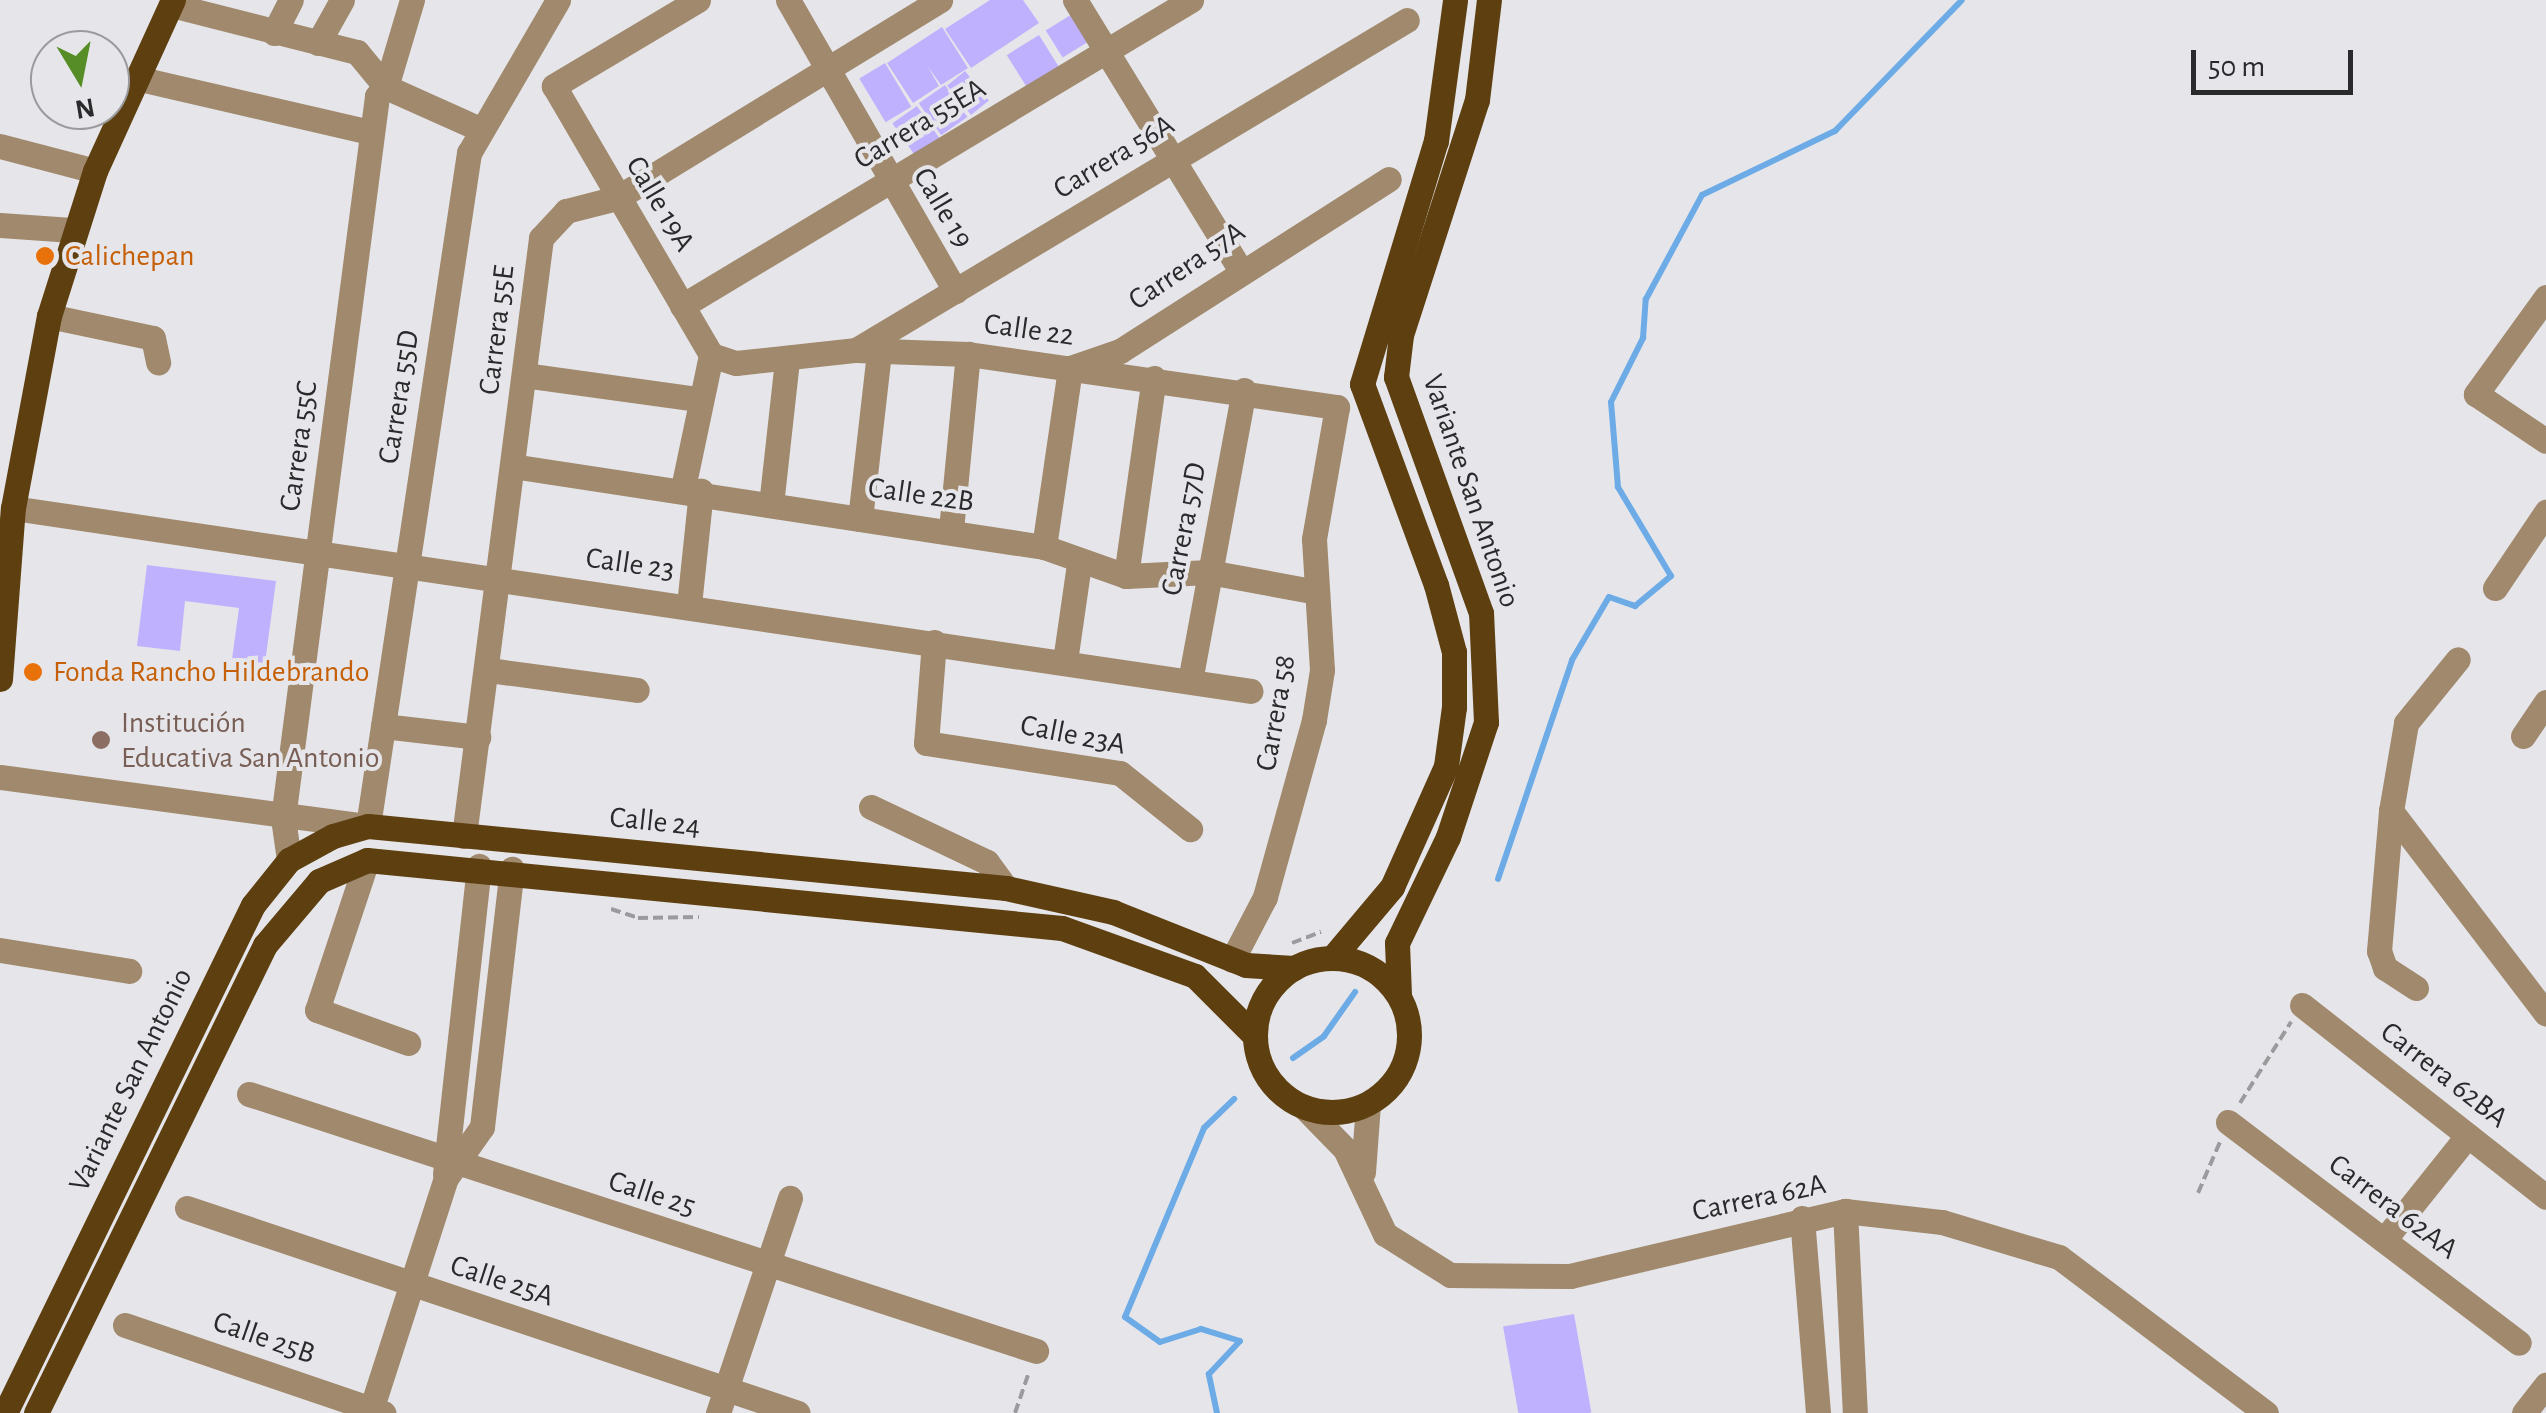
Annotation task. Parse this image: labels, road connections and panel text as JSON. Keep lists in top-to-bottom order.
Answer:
{
  "streets": {
    "main road": ["Variante San Antonio", "Calle 24"],
    "street": [
      "Carrera 55EA",
      "Carrera 56A",
      "Calle 19A",
      "Calle 19",
      "Carrera 57A",
      "Carrera 55E",
      "Calle 22",
      "Carrera 55D",
      "Carrera 55C",
      "Calle 22B",
      "Carrera 57D",
      "Calle 23",
      "Carrera 58",
      "Calle 23A",
      "Carrera 62BA",
      "Calle 25",
      "Carrera 62A",
      "Carrera 62AA",
      "Calle 25A",
      "Calle 25B"
    ]
  },
  "crossings": [
    ["Carrera 55EA", "Calle 19A"],
    ["Carrera 55EA", "Calle 19"],
    ["Carrera 56A", "Calle 19"],
    ["Carrera 56A", "Calle 22"],
    ["Calle 19A", "Carrera 55E"],
    ["Calle 19A", "Calle 22"],
    ["Calle 19", "Carrera 55E"],
    ["Carrera 57A", "Calle 22"],
    ["Carrera 55E", "Calle 22B"],
    ["Carrera 55E", "Calle 23"],
    ["Carrera 55E", "Calle 24"],
    ["Calle 22", "Carrera 57D"],
    ["Calle 22", "Carrera 58"],
    ["Carrera 55D", "Variante San Antonio"],
    ["Carrera 55D", "Calle 23"],
    ["Carrera 55D", "Calle 24"],
    ["Carrera 55C", "Variante San Antonio"],
    ["Carrera 55C", "Calle 23"],
    ["Carrera 55C", "Calle 24"],
    ["Variante San Antonio", "Calle 24"],
    ["Variante San Antonio", "Carrera 62A"],
    ["Calle 22B", "Carrera 57D"],
    ["Calle 22B", "Carrera 58"],
    ["Carrera 57D", "Calle 23"],
    ["Calle 23", "Calle 23A"],
    ["Carrera 58", "Calle 24"],
    ["Calle 24", "Carrera 62A"]
  ],
  "places": ["Calichepan", "Fonda Rancho Hildebrando", "Institución Educativa San Antonio"],
  "scale_bar": "50 m",
  "north": "bottom"
}
